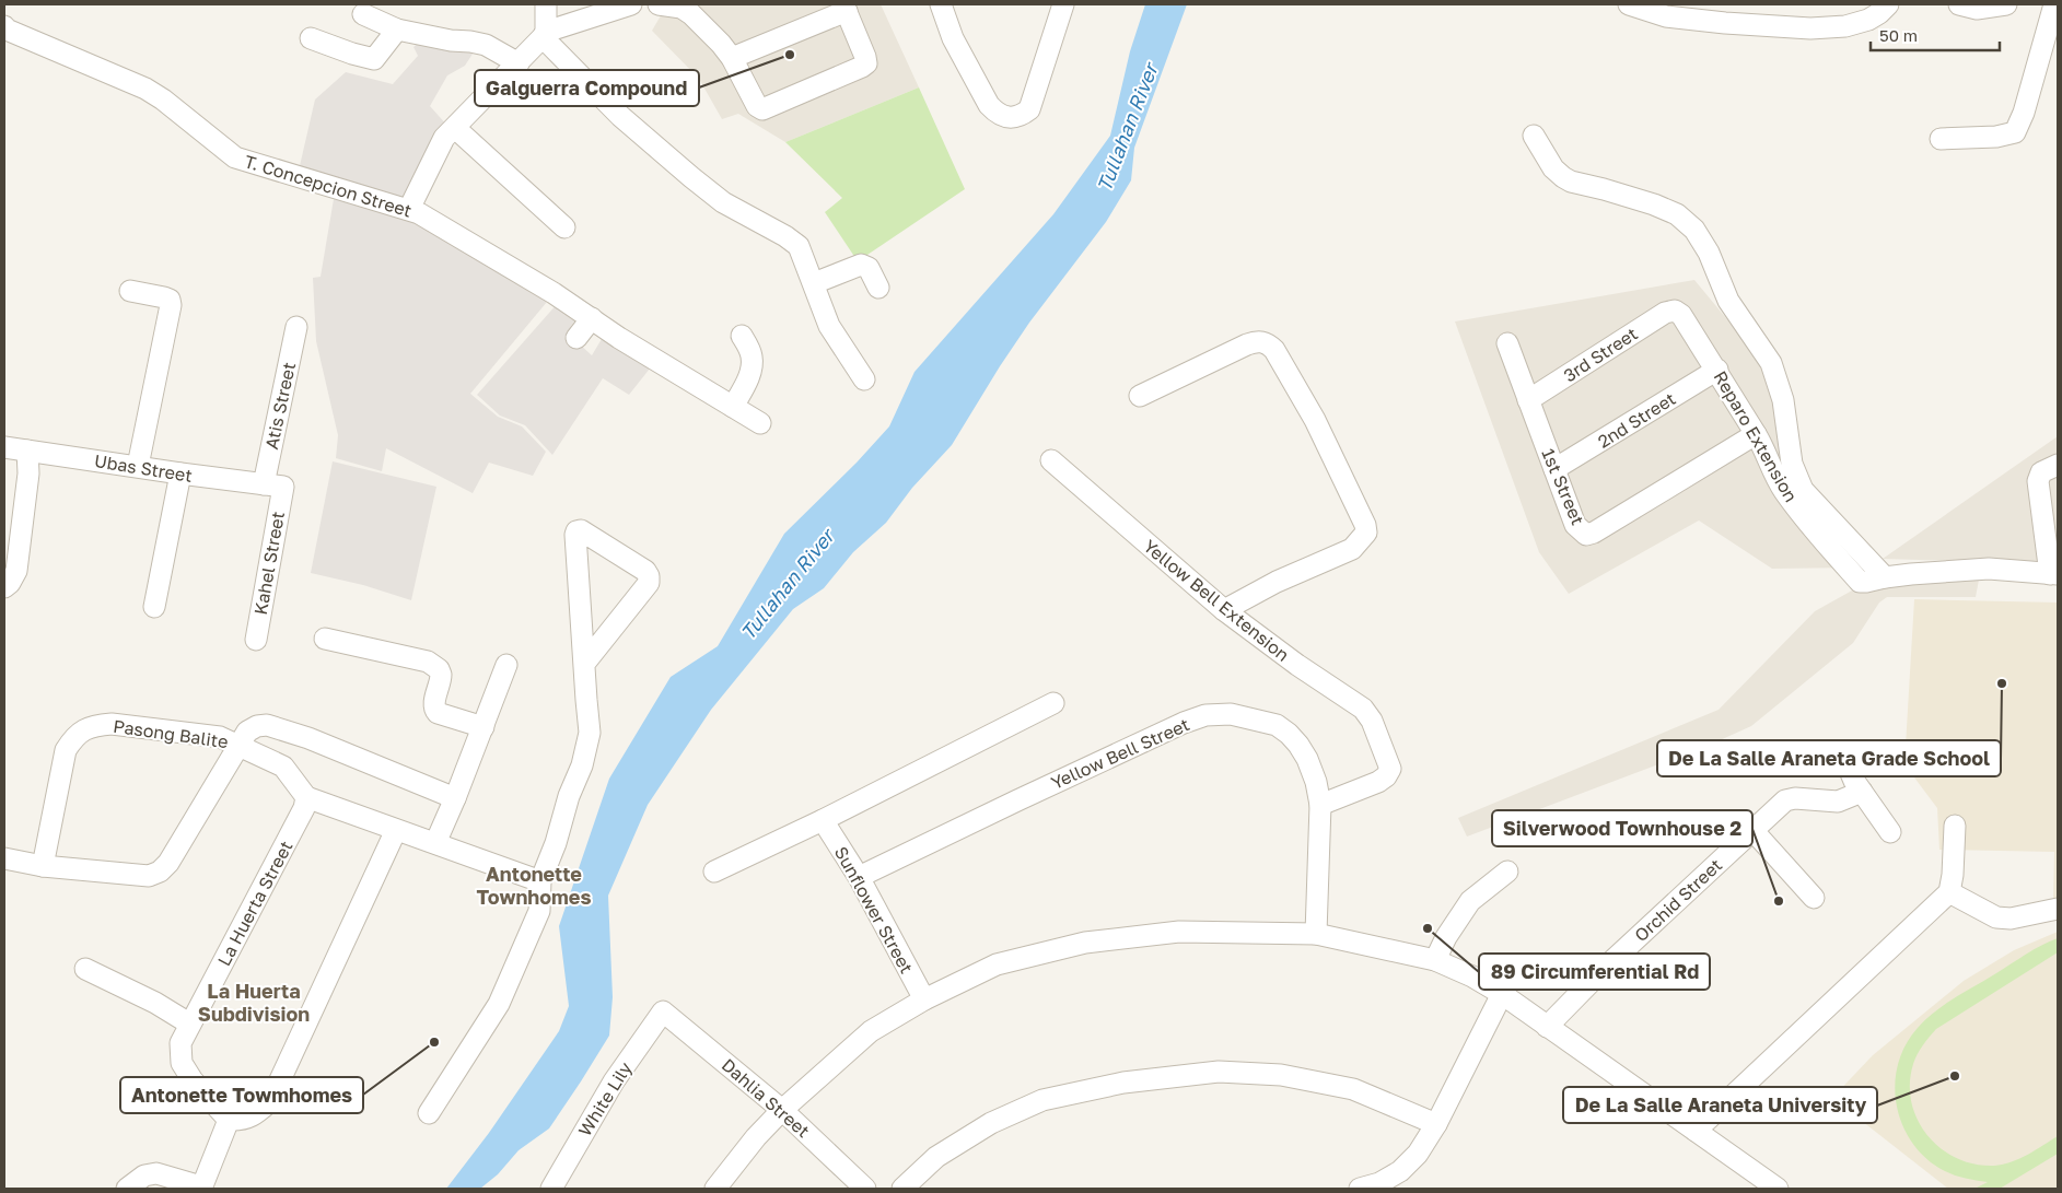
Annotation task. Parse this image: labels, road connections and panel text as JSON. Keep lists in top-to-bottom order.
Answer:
{
  "streets": {
    "street": [
      "T. Concepcion Street",
      "3rd Street",
      "Atis Street",
      "2nd Street",
      "Reparo Extension",
      "Ubas Street",
      "1st Street",
      "Kahel Street",
      "Yellow Bell Extension",
      "Pasong Balite",
      "Yellow Bell Street",
      "Orchid Street",
      "La Huerta Street",
      "Sunflower Street",
      "Dahlia Street",
      "White Lily"
    ]
  },
  "crossings": [
    ["3rd Street", "Reparo Extension"],
    ["3rd Street", "1st Street"],
    ["Atis Street", "Ubas Street"],
    ["Atis Street", "Kahel Street"],
    ["2nd Street", "Reparo Extension"],
    ["2nd Street", "1st Street"],
    ["Reparo Extension", "1st Street"],
    ["Ubas Street", "Kahel Street"],
    ["Yellow Bell Extension", "Yellow Bell Street"],
    ["Yellow Bell Street", "Sunflower Street"],
    ["Dahlia Street", "White Lily"]
  ],
  "districts": ["Antonette Townhomes", "La Huerta Subdivision"],
  "water": ["Tullahan River"],
  "places": [
    "Galguerra Compound",
    "De La Salle Araneta Grade School",
    "Silverwood Townhouse 2",
    "89 Circumferential Rd",
    "Antonette Towmhomes",
    "De La Salle Araneta University"
  ],
  "scale_bar": "50 m"
}
